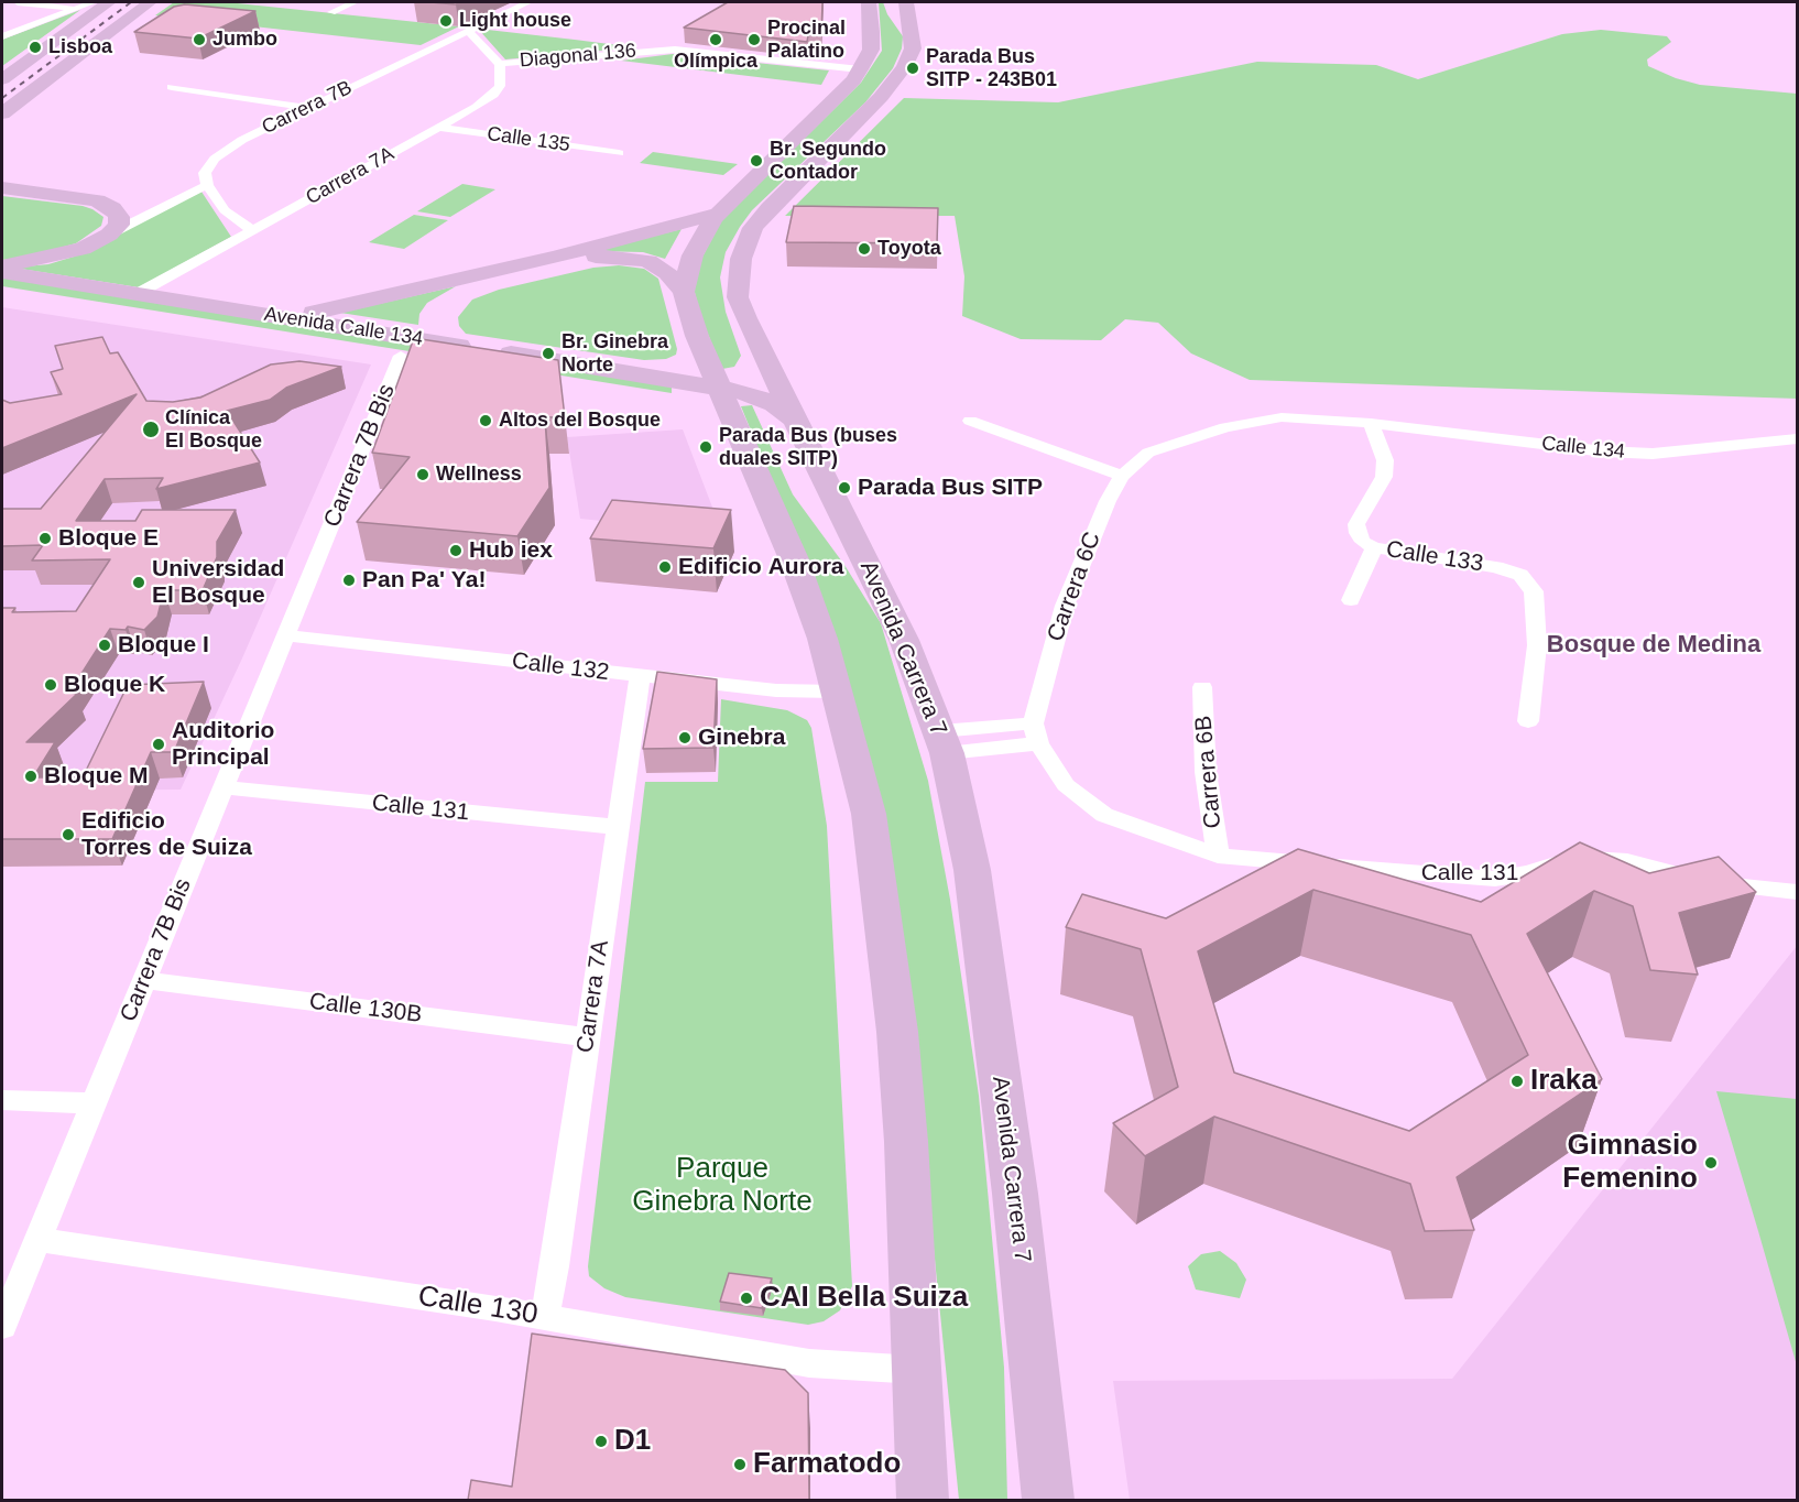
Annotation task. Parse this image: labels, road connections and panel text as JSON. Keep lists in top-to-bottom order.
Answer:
{
  "streets": {
    "main road": ["Avenida Calle 134", "Avenida Carrera 7"],
    "street": [
      "Diagonal 136",
      "Carrera 7B",
      "Calle 135",
      "Carrera 7A",
      "Calle 134",
      "Carrera 7B Bis",
      "Calle 133",
      "Carrera 6C",
      "Calle 132",
      "Carrera 6B",
      "Calle 131",
      "Calle 130B",
      "Calle 130"
    ]
  },
  "crossings": [
    ["Diagonal 136", "Carrera 7A"],
    ["Calle 135", "Carrera 7A"],
    ["Carrera 7A", "Avenida Calle 134"],
    ["Carrera 7A", "Calle 132"],
    ["Carrera 7A", "Calle 131"],
    ["Carrera 7A", "Calle 130B"],
    ["Carrera 7A", "Calle 130"],
    ["Avenida Calle 134", "Carrera 7B Bis"],
    ["Avenida Calle 134", "Avenida Carrera 7"],
    ["Calle 134", "Carrera 6C"],
    ["Carrera 7B Bis", "Calle 132"],
    ["Carrera 7B Bis", "Calle 131"],
    ["Carrera 7B Bis", "Calle 130B"],
    ["Carrera 7B Bis", "Calle 130"],
    ["Carrera 6B", "Calle 131"]
  ],
  "districts": ["Bosque de Medina"],
  "parks": ["Parque Ginebra Norte"],
  "places": [
    "Light house",
    "Jumbo",
    "Olímpica",
    "Procinal Palatino",
    "Lisboa",
    "Parada Bus SITP - 243B01",
    "Br. Segundo Contador",
    "Toyota",
    "Br. Ginebra Norte",
    "Altos del Bosque",
    "Clínica El Bosque",
    "Parada Bus (buses duales SITP)",
    "Wellness",
    "Parada Bus SITP",
    "Bloque E",
    "Hub iex",
    "Edificio Aurora",
    "Pan Pa' Ya!",
    "Universidad El Bosque",
    "Bloque I",
    "Bloque K",
    "Ginebra",
    "Auditorio Principal",
    "Bloque M",
    "Edificio Torres de Suiza",
    "Iraka",
    "Gimnasio Femenino",
    "CAI Bella Suiza",
    "D1",
    "Farmatodo"
  ]
}
